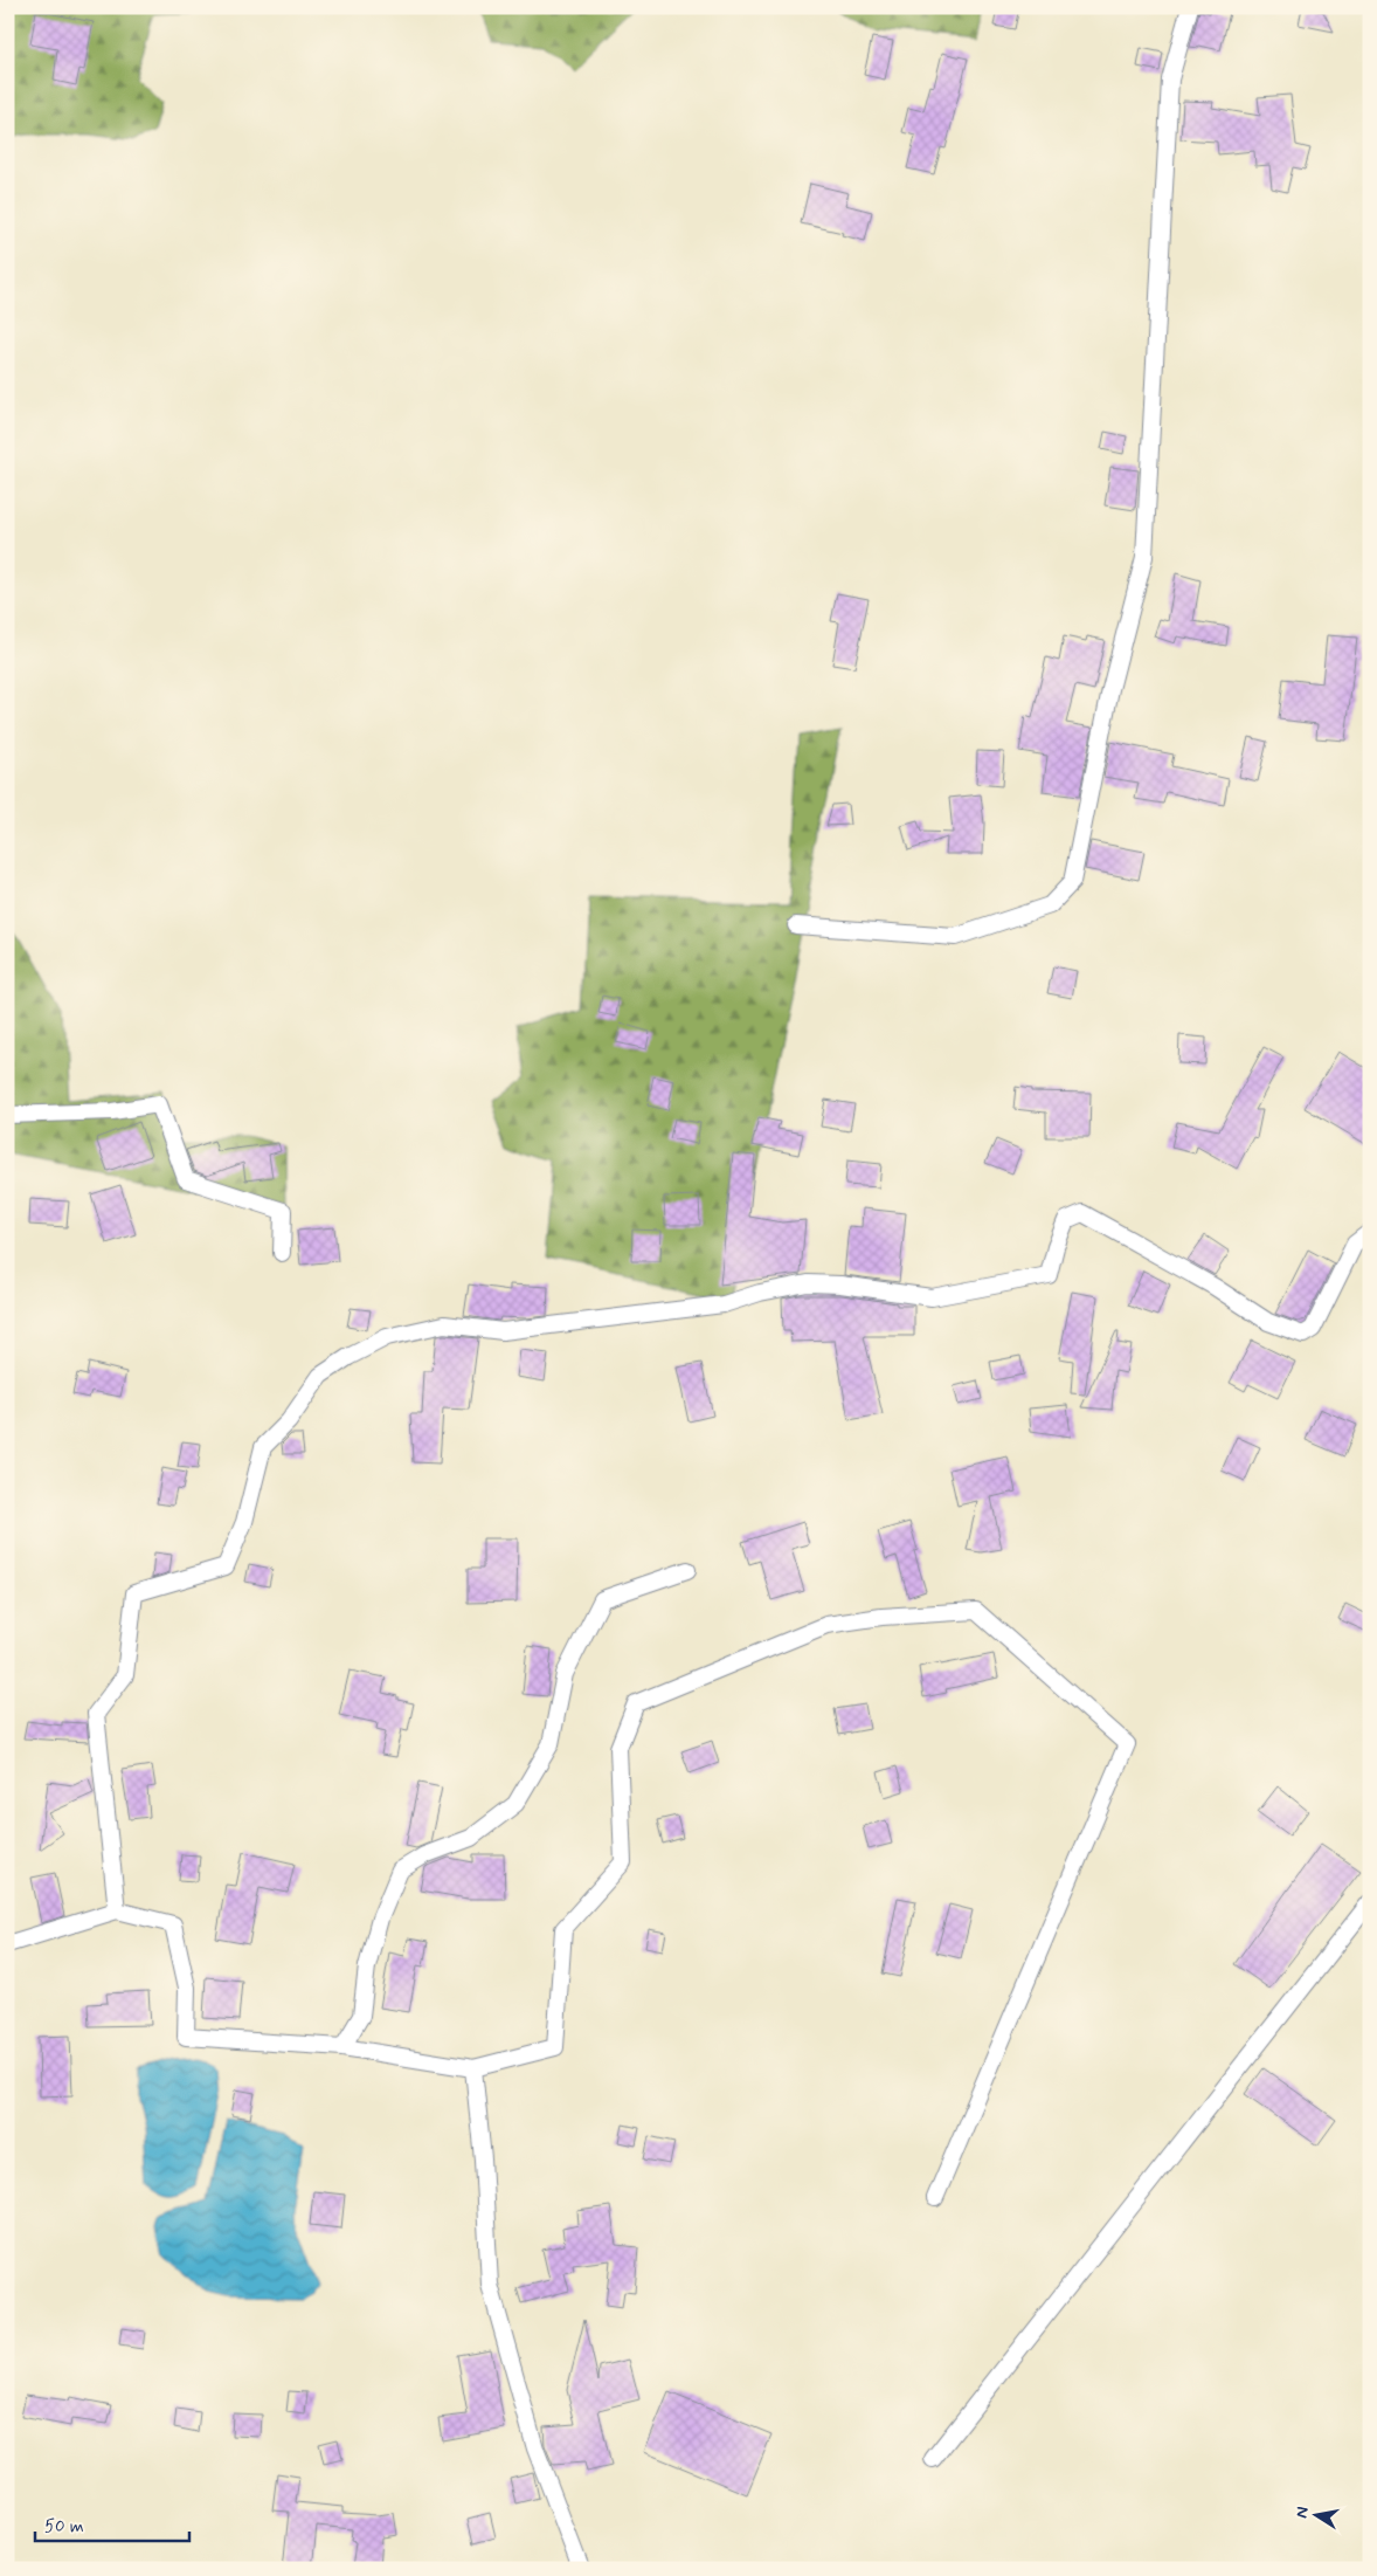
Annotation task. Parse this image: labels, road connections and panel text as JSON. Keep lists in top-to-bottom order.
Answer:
{
  "scale_bar": "50 m",
  "north": "left"
}
